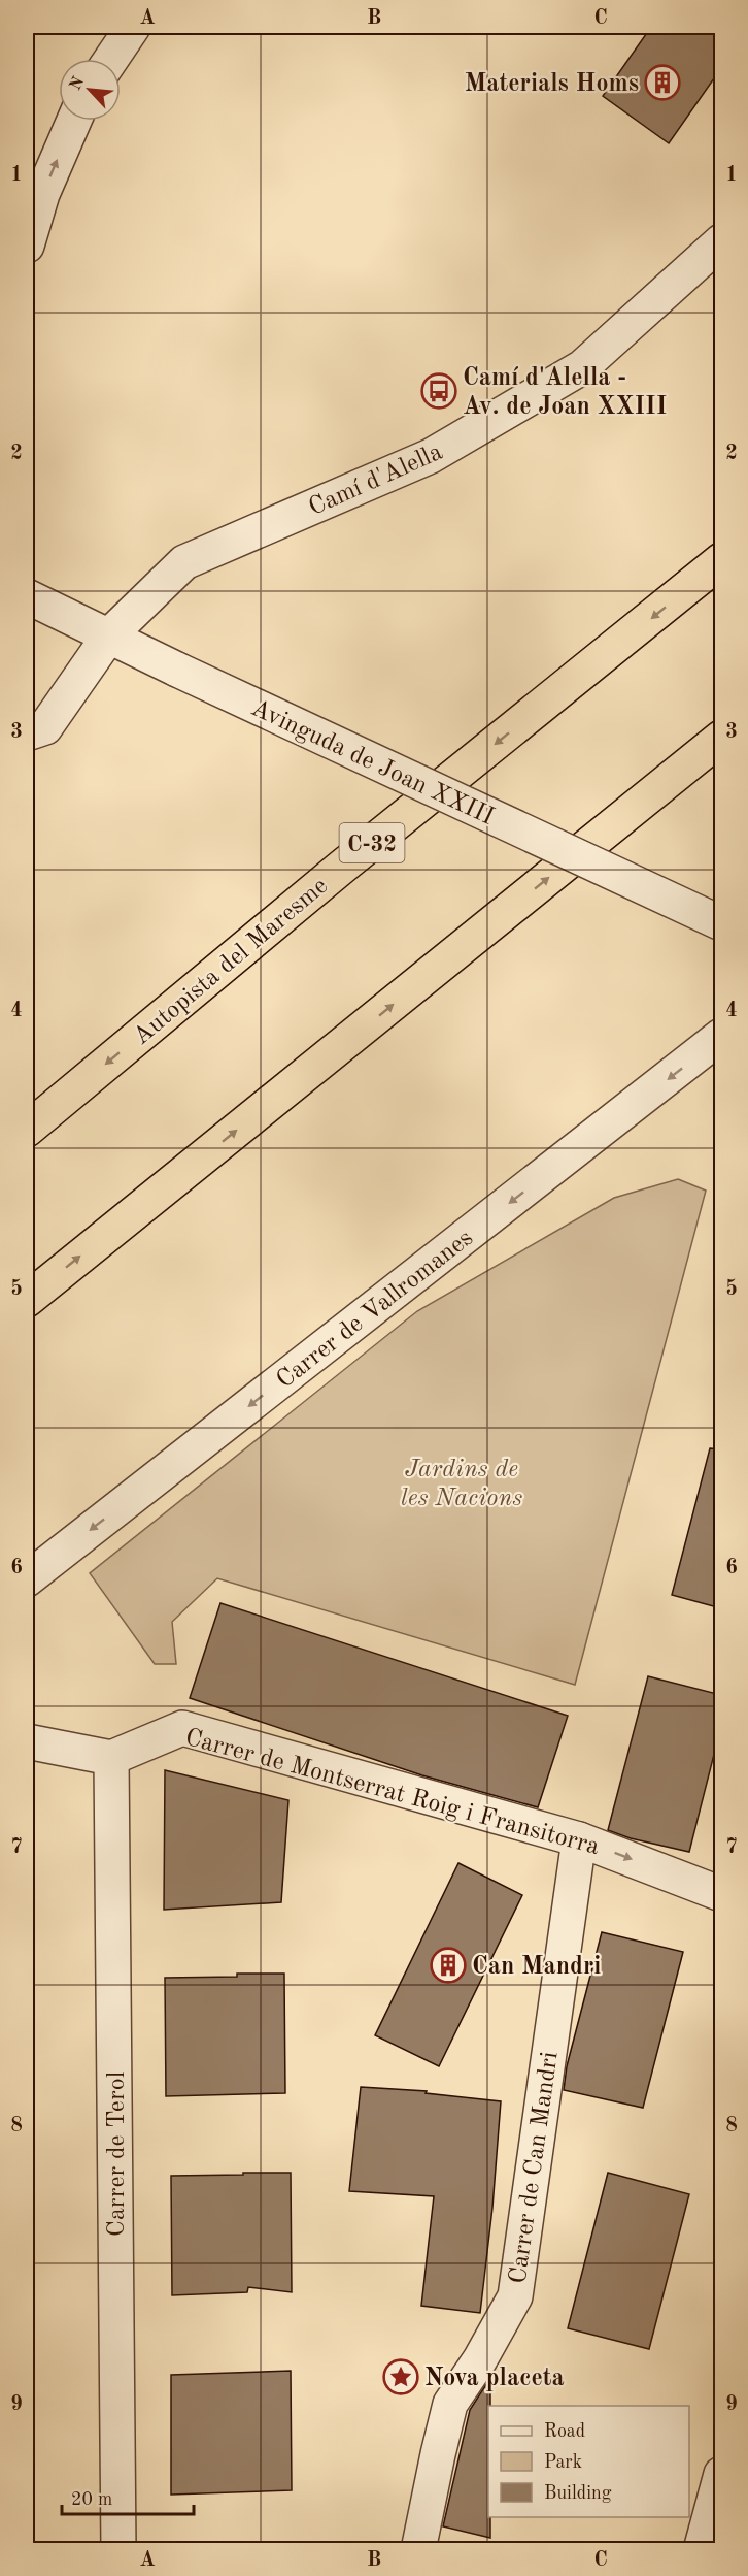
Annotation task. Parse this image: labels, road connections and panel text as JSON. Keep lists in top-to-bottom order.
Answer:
{
  "streets": {
    "highway": ["C-32", "Autopista del Maresme"],
    "street": [
      "Camí d'Alella",
      "Avinguda de Joan XXIII",
      "Carrer de Vallromanes",
      "Carrer de Montserrat Roig i Fransitorra",
      "Carrer de Terol",
      "Carrer de Can Mandri"
    ]
  },
  "crossings": [
    ["Camí d'Alella", "Avinguda de Joan XXIII"],
    ["Carrer de Montserrat Roig i Fransitorra", "Carrer de Terol"],
    ["Carrer de Montserrat Roig i Fransitorra", "Carrer de Can Mandri"]
  ],
  "one_way": ["Carrer de Vallromanes"],
  "parks": ["Jardins de les Nacions"],
  "places": {
    "building": ["Materials Homs", "Can Mandri"],
    "bus stop": ["Camí d'Alella - Av. de Joan XXIII"],
    "place": ["Nova placeta"]
  },
  "legend": ["Road", "Park", "Building"],
  "scale_bar": "20 m",
  "north": "top left",
  "grid": {
    "columns": ["A", "B", "C"],
    "rows": [
      "1",
      "2",
      "3",
      "4",
      "5",
      "6",
      "7",
      "8",
      "9"
    ]
  }
}
